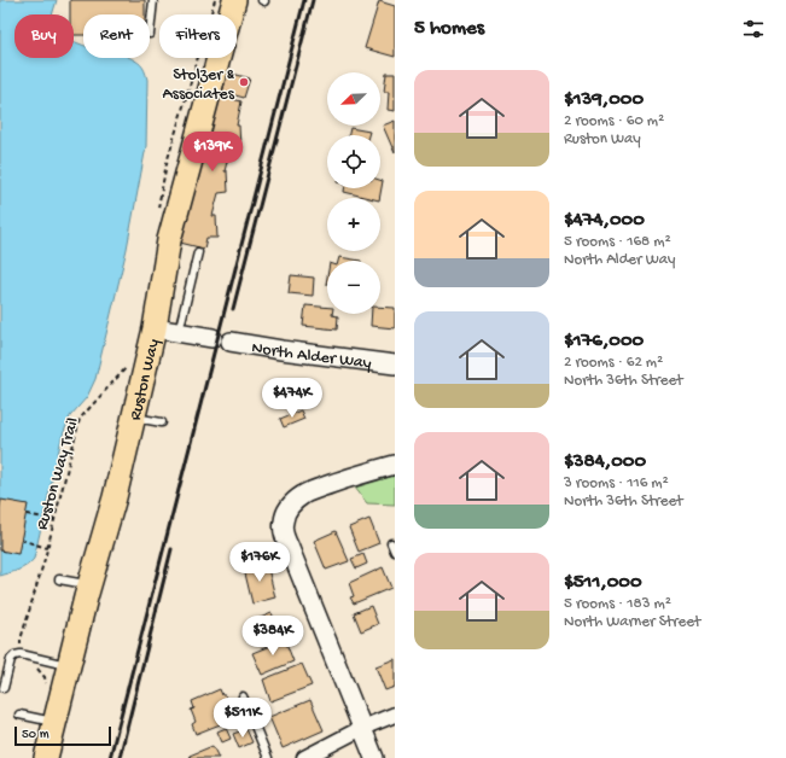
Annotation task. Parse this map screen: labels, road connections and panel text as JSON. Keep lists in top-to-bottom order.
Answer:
{
  "streets": {
    "main road": ["Ruston Way"],
    "street": ["North Alder Way"],
    "path": ["Ruston Way Trail"]
  },
  "crossings": [
    ["North Alder Way", "Ruston Way"]
  ],
  "places": ["Stolzer & Associates"],
  "scale_bar": "50 m",
  "north": "bottom left",
  "page": {
    "heading": "5 homes",
    "chip": ["Buy", "Rent", "Filters"],
    "list": [
      {
        "name": "$139,000",
        "note": "2 rooms · 60 m² · Ruston Way"
      },
      {
        "name": "$474,000",
        "note": "5 rooms · 168 m² · North Alder Way"
      },
      {
        "name": "$176,000",
        "note": "2 rooms · 62 m² · North 36th Street"
      },
      {
        "name": "$384,000",
        "note": "3 rooms · 116 m² · North 36th Street"
      },
      {
        "name": "$511,000",
        "note": "5 rooms · 183 m² · North Warner Street"
      }
    ],
    "map_buttons": ["+", "−"],
    "price": [
      "$139K",
      "$474K",
      "$176K",
      "$384K",
      "$511K"
    ],
    "scale": "50 m"
  }
}
